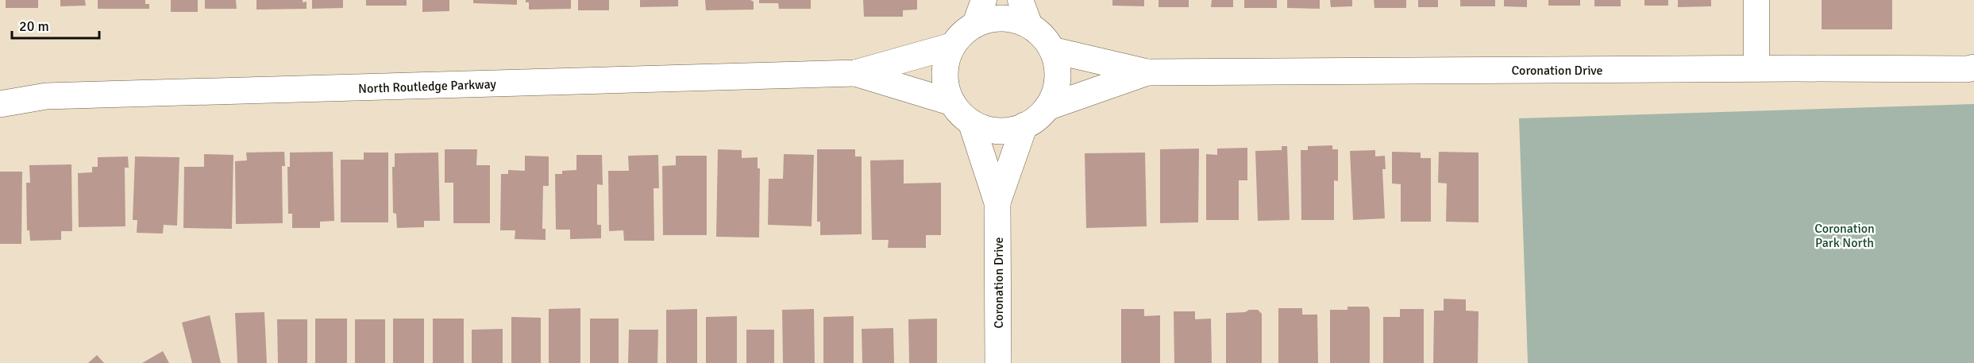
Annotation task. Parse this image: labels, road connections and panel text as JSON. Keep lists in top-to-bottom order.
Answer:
{
  "streets": {
    "street": ["Coronation Drive", "North Routledge Parkway"]
  },
  "crossings": [
    ["Coronation Drive", "North Routledge Parkway"]
  ],
  "parks": ["Coronation Park North"],
  "scale_bar": "20 m"
}
